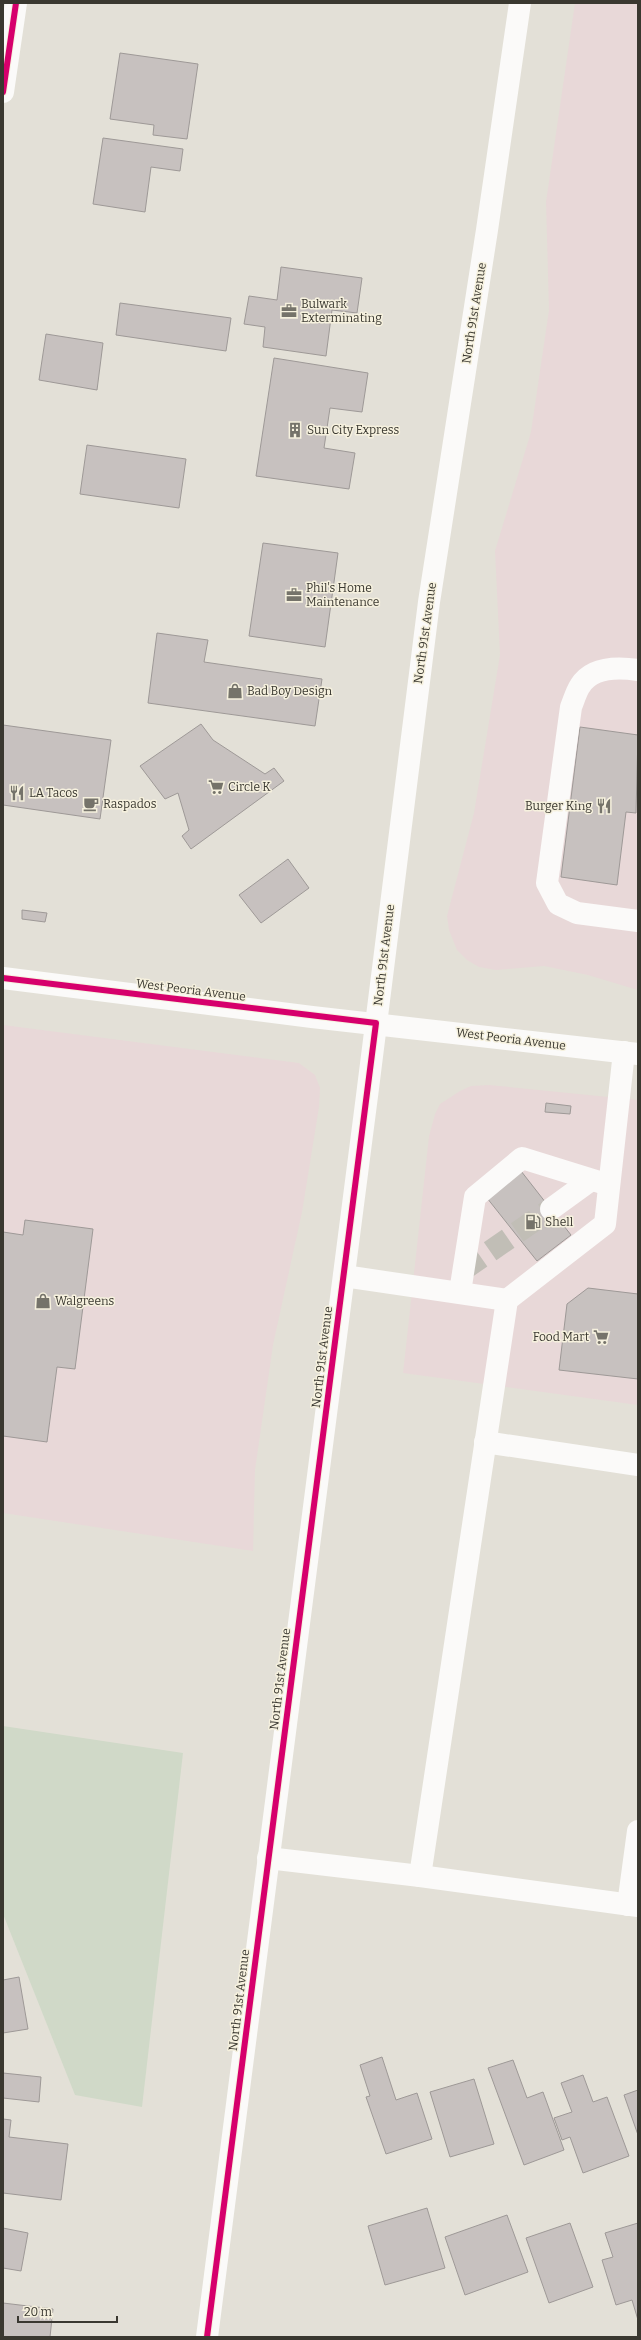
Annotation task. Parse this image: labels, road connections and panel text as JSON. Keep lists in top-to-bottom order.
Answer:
{
  "streets": {
    "main road": ["North 91st Avenue", "West Peoria Avenue"]
  },
  "crossings": [
    ["North 91st Avenue", "West Peoria Avenue"]
  ],
  "places": {
    "office": ["Bulwark Exterminating", "Phil's Home Maintenance"],
    "building": ["Sun City Express"],
    "shop": ["Bad Boy Design", "Walgreens"],
    "supermarket": ["Circle K", "Food Mart"],
    "restaurant": ["LA Tacos", "Burger King"],
    "cafe": ["Raspados"],
    "fuel station": ["Shell"]
  },
  "scale_bar": "20 m"
}
